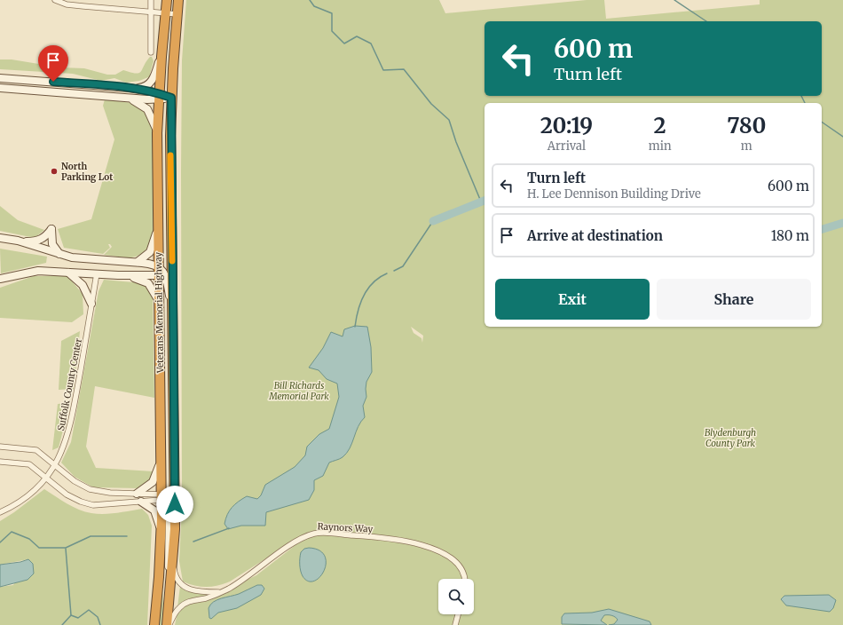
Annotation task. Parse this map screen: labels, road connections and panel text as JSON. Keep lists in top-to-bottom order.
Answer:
{
  "streets": {
    "highway": ["Veterans Memorial Highway"],
    "street": ["Suffolk County Center", "Raynors Way"]
  },
  "crossings": [
    ["Veterans Memorial Highway", "Raynors Way"]
  ],
  "parks": ["Bill Richards Memorial Park", "Blydenburgh County Park"],
  "places": ["North Parking Lot"],
  "page": {
    "turn": ["600 m", "Turn left"],
    "eta": [
      "20:19",
      "Arrival",
      "2",
      "min",
      "780",
      "m"
    ],
    "list": [
      {
        "name": "Turn left",
        "note": "H. Lee Dennison Building Drive",
        "value": "600 m"
      },
      {
        "name": "Arrive at destination",
        "value": "180 m"
      }
    ],
    "buttons": ["Exit", "Share"]
  }
}
